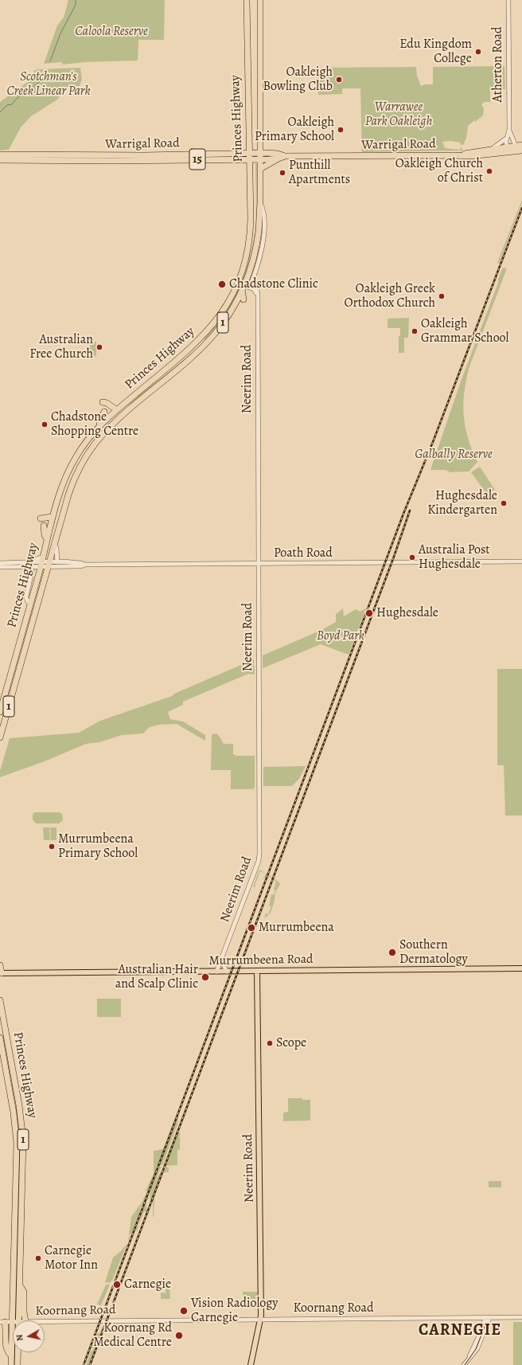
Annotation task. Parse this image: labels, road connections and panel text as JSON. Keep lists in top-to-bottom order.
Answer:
{
  "streets": {
    "highway": [
      "Princes Highway",
      "Warrigal Road",
      "15",
      "1"
    ],
    "main road": ["Neerim Road", "Murrumbeena Road"],
    "street": ["Atherton Road", "Poath Road", "Koornang Road"]
  },
  "crossings": [
    ["Atherton Road", "Warrigal Road"],
    ["Princes Highway", "Warrigal Road"],
    ["Princes Highway", "Neerim Road"],
    ["Princes Highway", "Poath Road"],
    ["Princes Highway", "Koornang Road"],
    ["Neerim Road", "Poath Road"],
    ["Neerim Road", "Murrumbeena Road"],
    ["Neerim Road", "Koornang Road"]
  ],
  "districts": ["CARNEGIE"],
  "parks": [
    "Caloola Reserve",
    "Scotchman's Creek Linear Park",
    "Warrawee Park Oakleigh",
    "Galbally Reserve",
    "Boyd Park"
  ],
  "places": [
    "Edu Kingdom College",
    "Oakleigh Bowling Club",
    "Oakleigh Primary School",
    "Oakleigh Church of Christ",
    "Punthill Apartments",
    "Chadstone Clinic",
    "Oakleigh Greek Orthodox Church",
    "Oakleigh Grammar School",
    "Australian Free Church",
    "Chadstone Shopping Centre",
    "Hughesdale Kindergarten",
    "Australia Post Hughesdale",
    "Hughesdale",
    "Murrumbeena Primary School",
    "Murrumbeena",
    "Southern Dermatology",
    "Australian Hair and Scalp Clinic",
    "Scope",
    "Carnegie Motor Inn",
    "Carnegie",
    "Vision Radiology Carnegie",
    "Koornang Rd Medical Centre"
  ],
  "north": "left"
}
